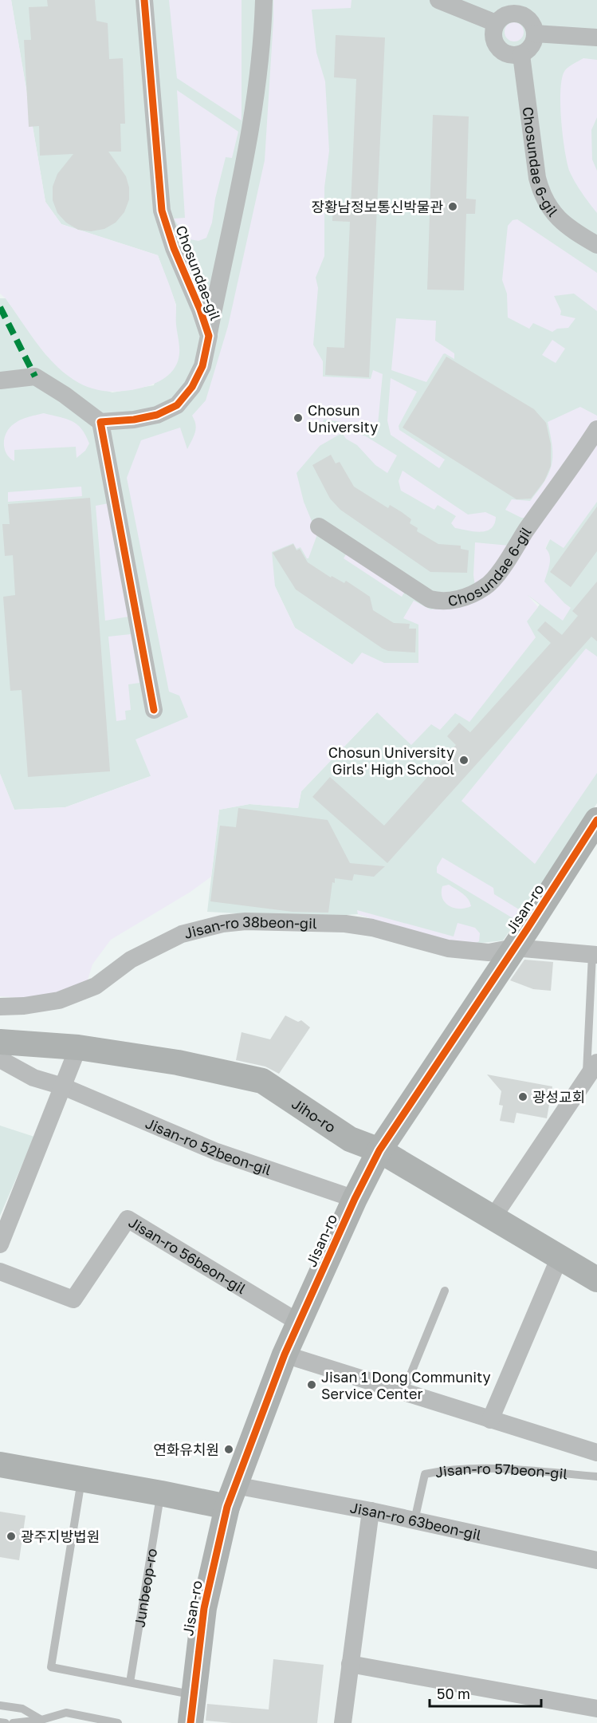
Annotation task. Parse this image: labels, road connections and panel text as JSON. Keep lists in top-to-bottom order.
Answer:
{
  "streets": {
    "street": [
      "Chosundae 6-gil",
      "Chosundae-gil",
      "Jisan-ro",
      "Jisan-ro 38beon-gil",
      "Jiho-ro",
      "Jisan-ro 52beon-gil",
      "Jisan-ro 56beon-gil",
      "Jisan-ro 57beon-gil",
      "Jisan-ro 63beon-gil"
    ],
    "lane": ["Junbeop-ro"]
  },
  "crossings": [
    ["Jisan-ro", "Jisan-ro 38beon-gil"],
    ["Jisan-ro", "Jiho-ro"],
    ["Jisan-ro", "Jisan-ro 52beon-gil"],
    ["Jisan-ro", "Jisan-ro 56beon-gil"],
    ["Jisan-ro", "Jisan-ro 57beon-gil"],
    ["Jisan-ro", "Jisan-ro 63beon-gil"],
    ["Jisan-ro 57beon-gil", "Jisan-ro 63beon-gil"]
  ],
  "places": [
    "장황남정보통신박물관",
    "Chosun University",
    "Chosun University Girls' High School",
    "광성교회",
    "Jisan 1 Dong Community Service Center",
    "연화유치원",
    "광주지방법원"
  ],
  "scale_bar": "50 m"
}
